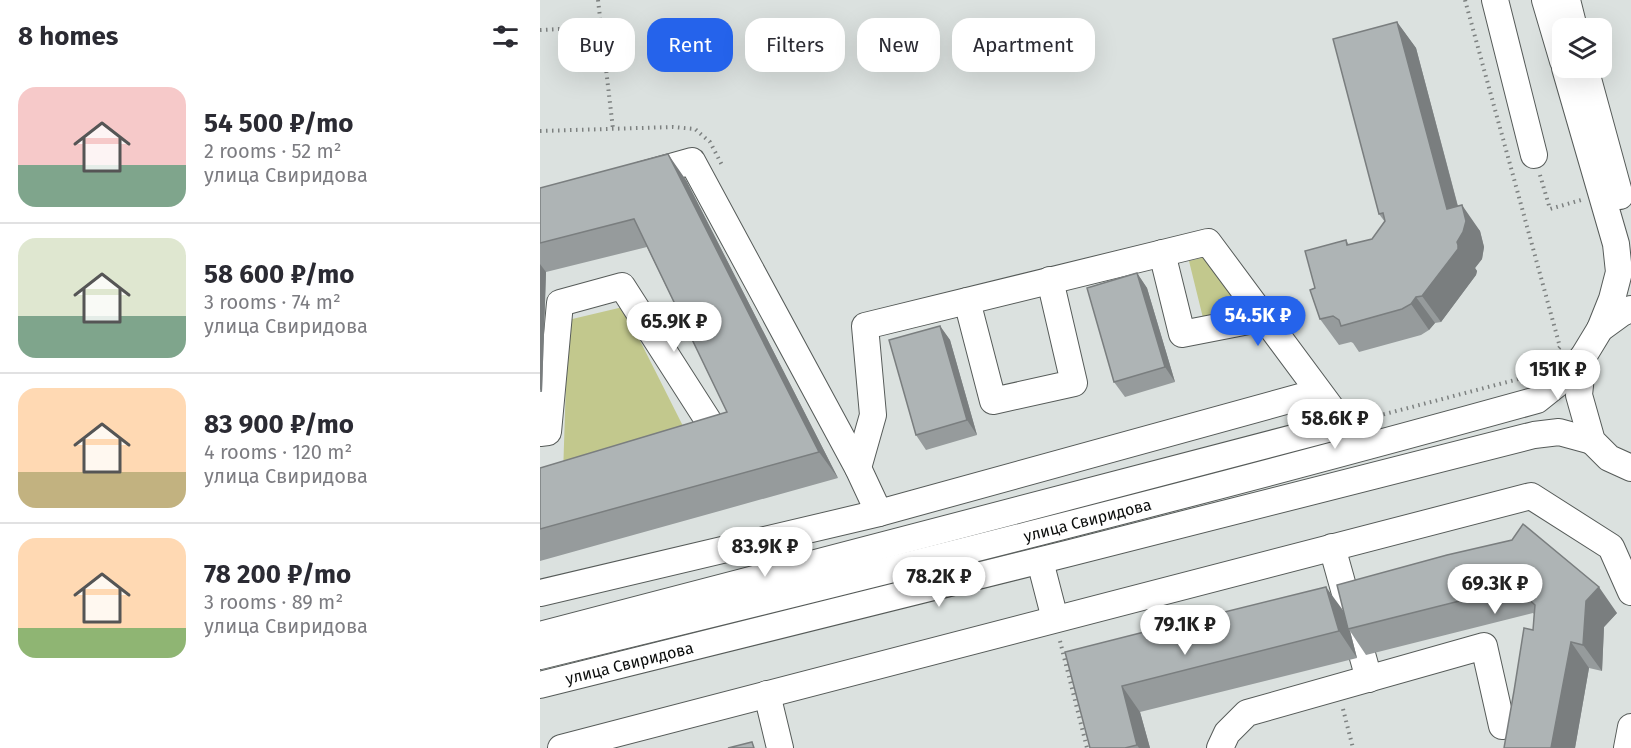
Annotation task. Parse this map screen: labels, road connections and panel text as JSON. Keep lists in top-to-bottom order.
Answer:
{
  "streets": {
    "street": ["улица Свиридова"]
  },
  "page": {
    "heading": "8 homes",
    "chip": [
      "Buy",
      "Rent",
      "Filters",
      "New",
      "Apartment"
    ],
    "list": [
      {
        "name": "54 500 ₽/mo",
        "note": "2 rooms · 52 m² · улица Свиридова"
      },
      {
        "name": "58 600 ₽/mo",
        "note": "3 rooms · 74 m² · улица Свиридова"
      },
      {
        "name": "83 900 ₽/mo",
        "note": "4 rooms · 120 m² · улица Свиридова"
      },
      {
        "name": "78 200 ₽/mo",
        "note": "3 rooms · 89 m² · улица Свиридова"
      }
    ],
    "price": [
      "54.5K ₽",
      "65.9K ₽",
      "151K ₽",
      "58.6K ₽",
      "83.9K ₽",
      "78.2K ₽",
      "69.3K ₽",
      "79.1K ₽"
    ]
  }
}
